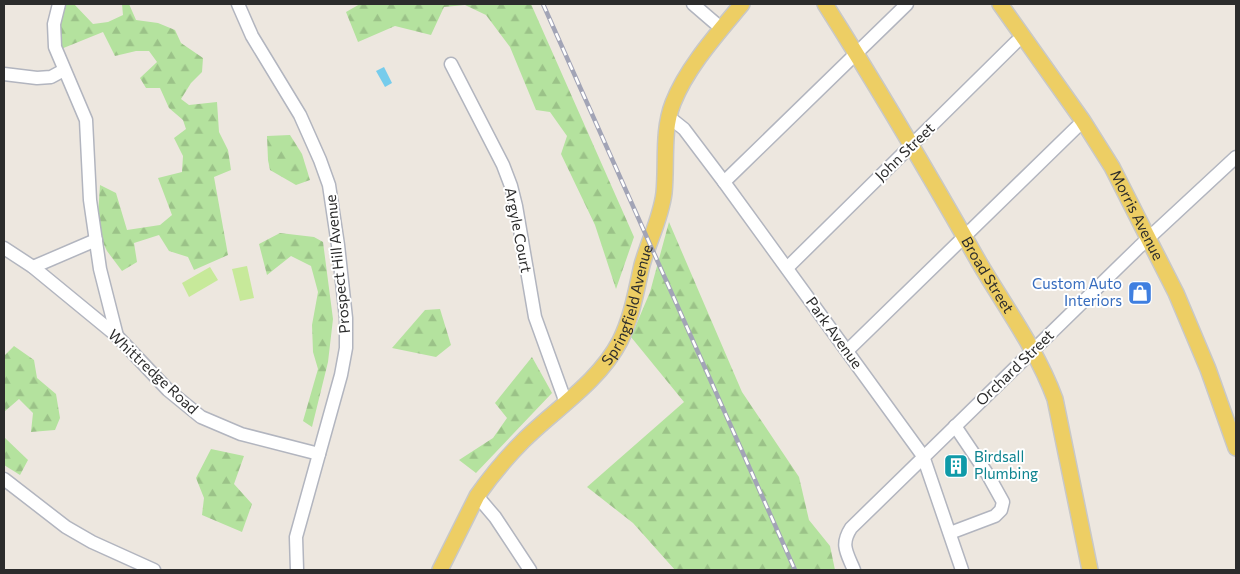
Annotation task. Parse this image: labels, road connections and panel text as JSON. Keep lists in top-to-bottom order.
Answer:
{
  "streets": {
    "main road": ["Morris Avenue", "Broad Street", "Springfield Avenue"],
    "street": [
      "John Street",
      "Argyle Court",
      "Prospect Hill Avenue",
      "Park Avenue",
      "Orchard Street",
      "Whittredge Road"
    ]
  },
  "crossings": [
    ["John Street", "Morris Avenue"],
    ["John Street", "Broad Street"],
    ["John Street", "Park Avenue"],
    ["Morris Avenue", "Orchard Street"],
    ["Argyle Court", "Springfield Avenue"],
    ["Prospect Hill Avenue", "Whittredge Road"],
    ["Broad Street", "Orchard Street"],
    ["Springfield Avenue", "Park Avenue"],
    ["Park Avenue", "Orchard Street"]
  ],
  "places": {
    "shop": ["Custom Auto Interiors"],
    "building": ["Birdsall Plumbing"]
  }
}
